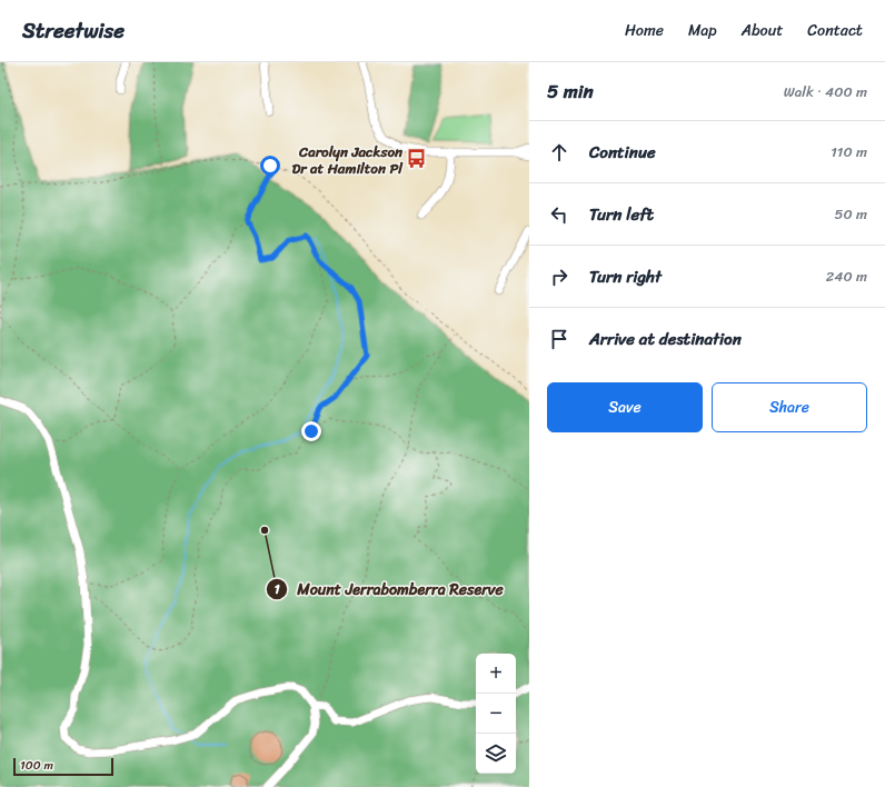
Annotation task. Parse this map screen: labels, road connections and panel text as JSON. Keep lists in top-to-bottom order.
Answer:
{
  "places": {
    "bus stop": ["Carolyn Jackson Dr at Hamilton Pl"],
    "other": ["Mount Jerrabomberra Reserve"]
  },
  "scale_bar": "100 m",
  "page": {
    "header": "Streetwise",
    "nav": [
      "Home",
      "Map",
      "About",
      "Contact"
    ],
    "heading": ["5 min", "Walk · 400 m"],
    "list": [
      ["Continue", "110 m"],
      ["Turn left", "50 m"],
      ["Turn right", "240 m"],
      "Arrive at destination"
    ],
    "buttons": ["Save", "Share"],
    "map_buttons": ["+", "−"],
    "scale": "100 m"
  }
}
